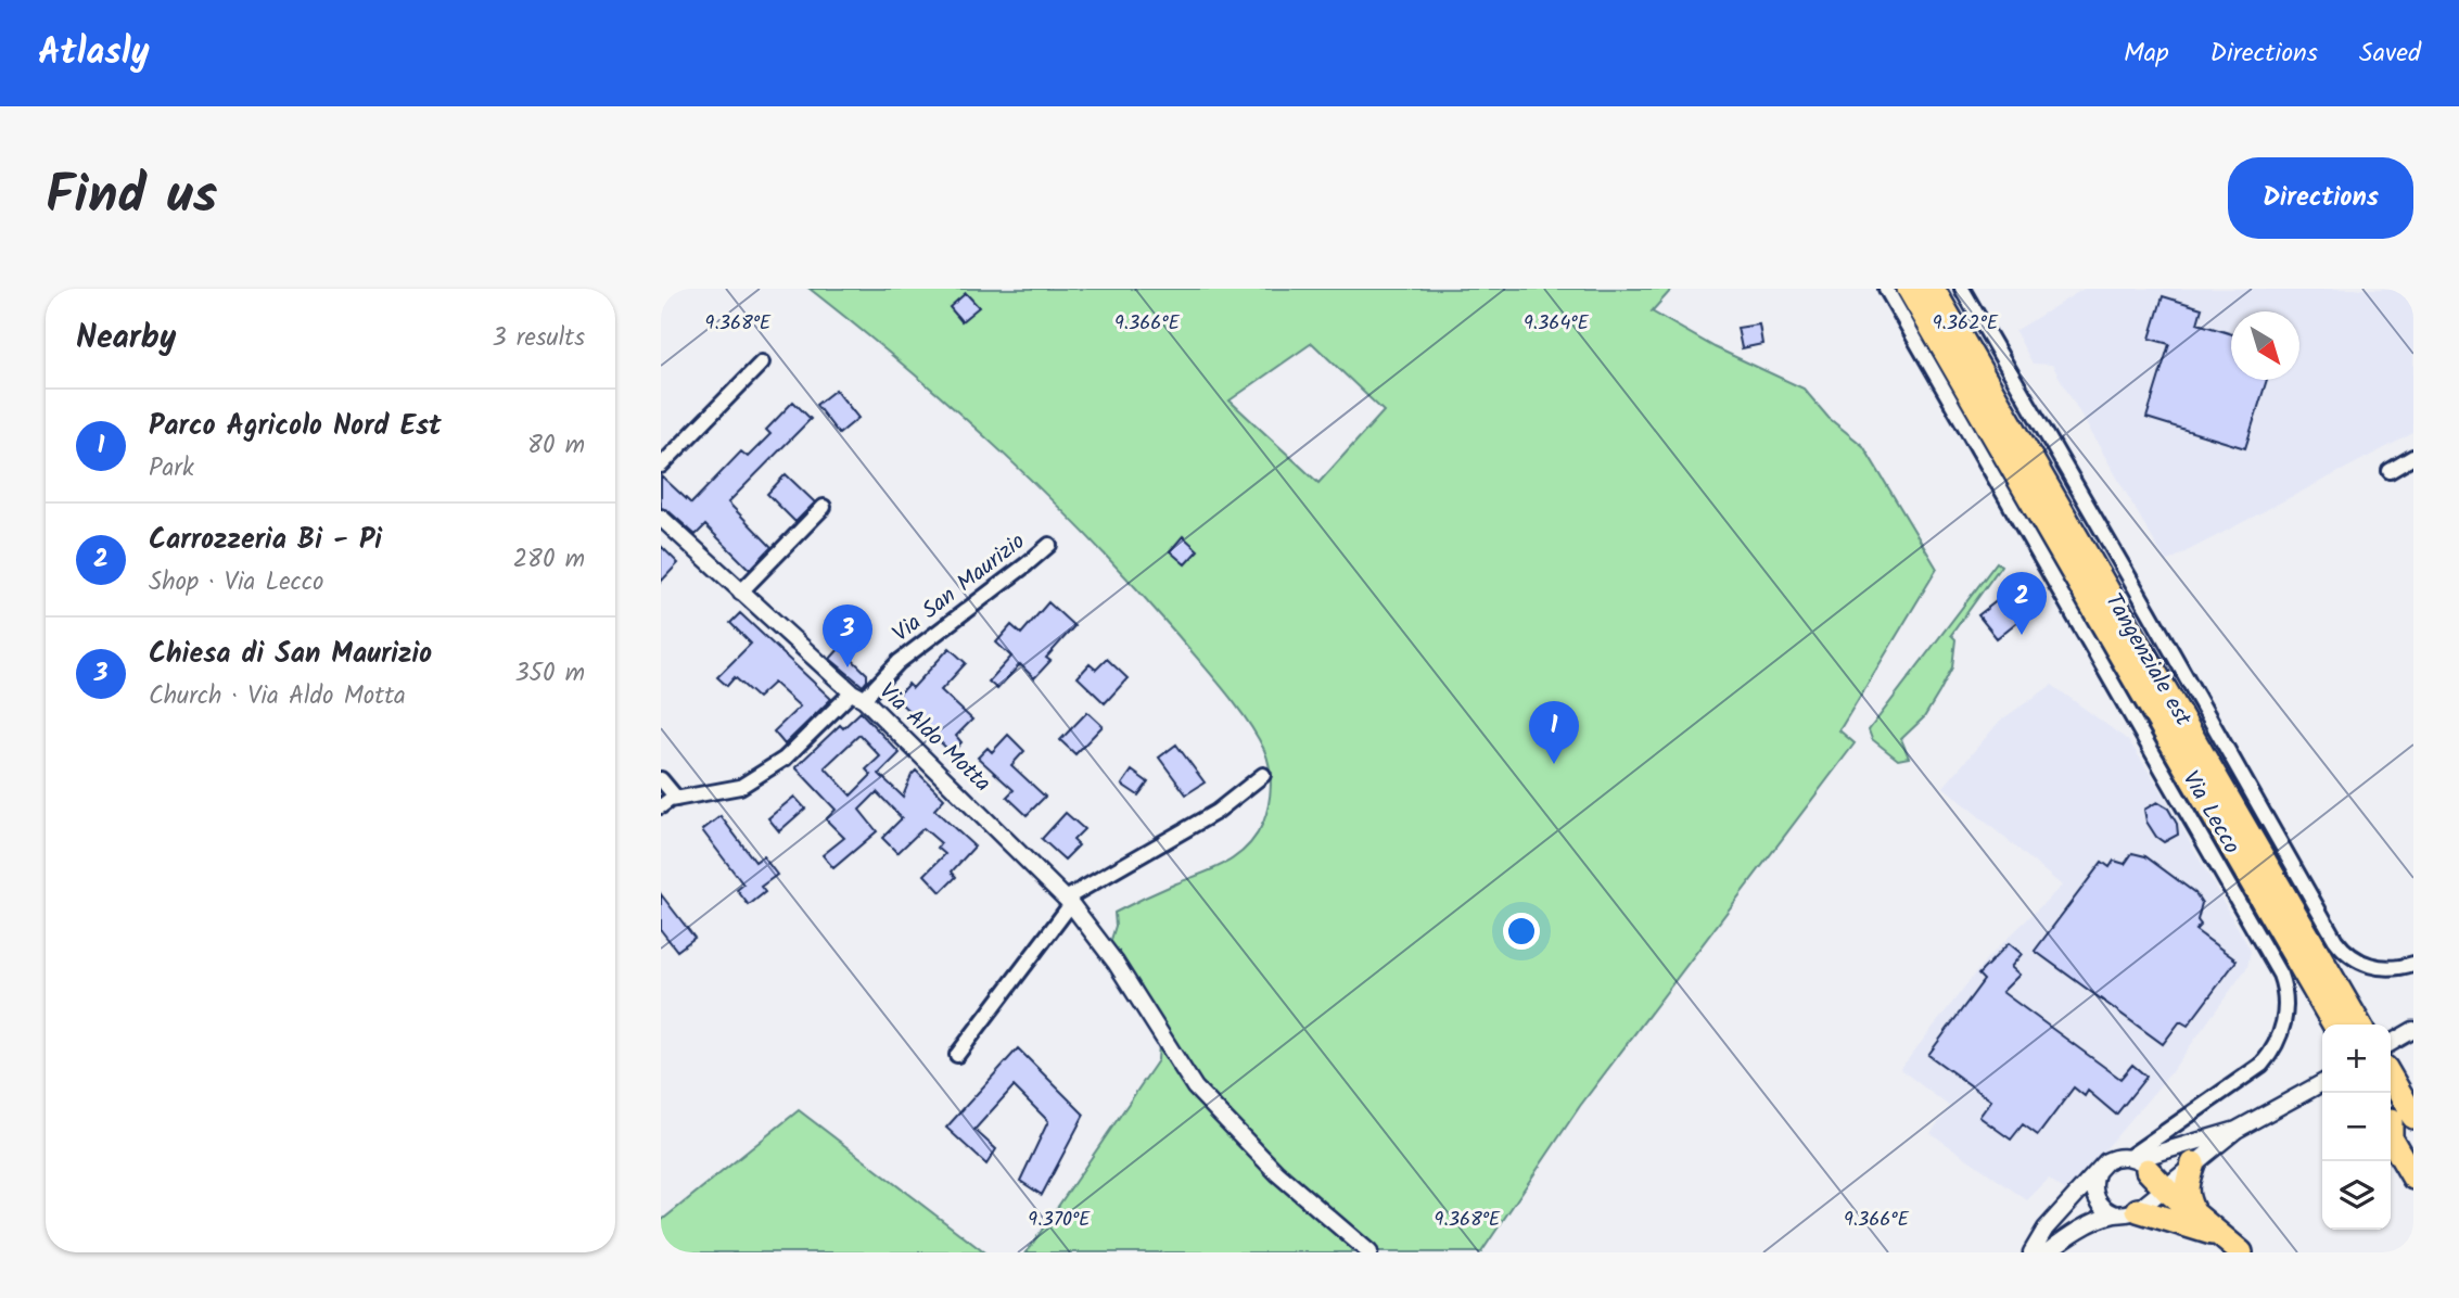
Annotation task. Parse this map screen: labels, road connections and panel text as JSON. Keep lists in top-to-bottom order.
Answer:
{
  "streets": {
    "highway": ["Tangenziale est"],
    "street": ["Via San Maurizio", "Via Aldo Motta", "Via Lecco"]
  },
  "crossings": [
    ["Via San Maurizio", "Via Aldo Motta"]
  ],
  "north": "bottom right",
  "page": {
    "header": "Atlasly",
    "nav": ["Map", "Directions", "Saved"],
    "title": "Find us",
    "buttons": "Directions",
    "heading": ["Nearby", "3 results"],
    "list": [
      {
        "mark": "1",
        "name": "Parco Agricolo Nord Est",
        "note": "Park",
        "value": "80 m"
      },
      {
        "mark": "2",
        "name": "Carrozzeria Bi - Pi",
        "note": "Shop · Via Lecco",
        "value": "280 m"
      },
      {
        "mark": "3",
        "name": "Chiesa di San Maurizio",
        "note": "Church · Via Aldo Motta",
        "value": "350 m"
      }
    ],
    "pins": ["2", "3", "1"],
    "map_buttons": ["+", "−"]
  },
  "coordinates": [
    "9.368°E",
    "9.366°E",
    "9.364°E",
    "9.362°E",
    "9.370°E"
  ]
}
